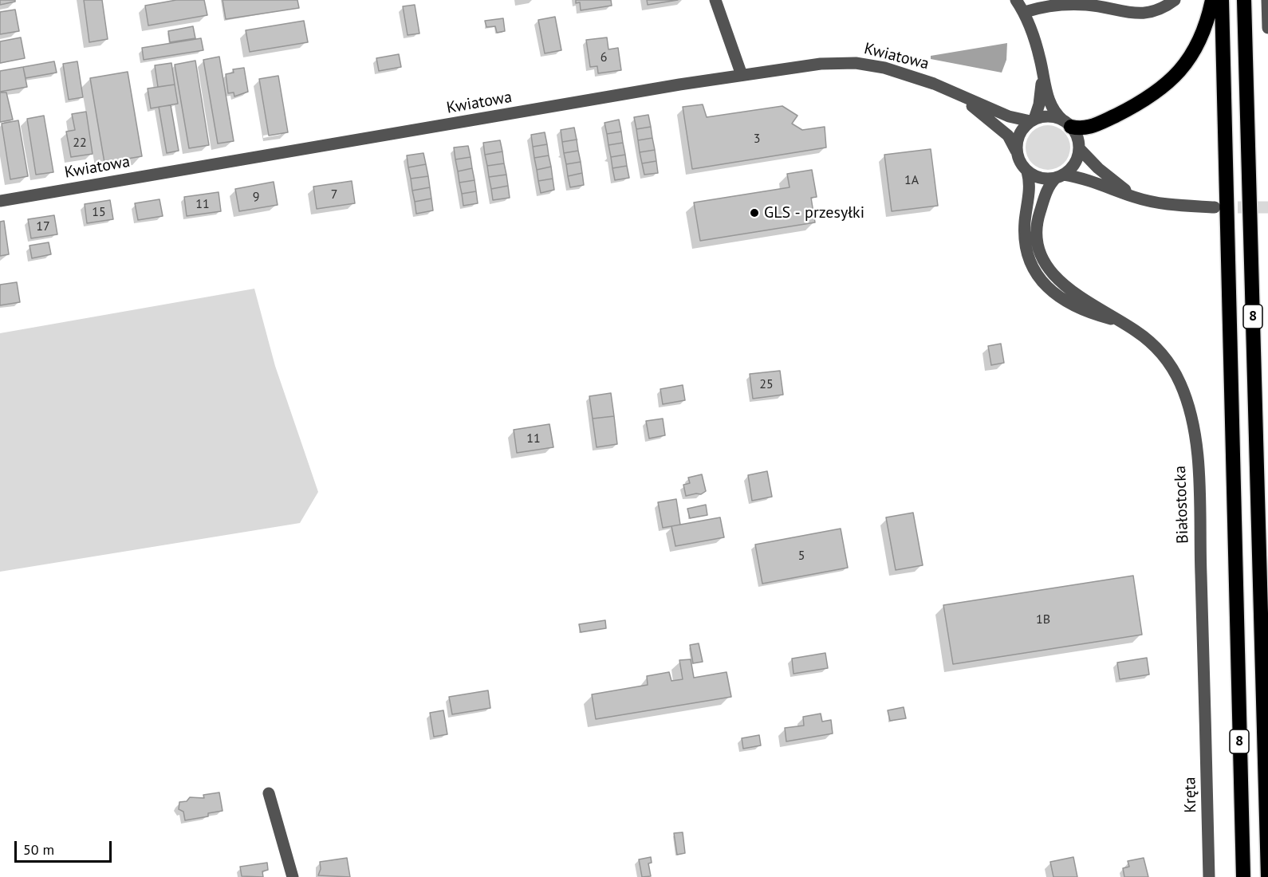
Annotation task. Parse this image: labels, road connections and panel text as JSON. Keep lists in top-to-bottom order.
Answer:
{
  "streets": {
    "highway": ["8"],
    "street": ["Kwiatowa", "Białostocka", "Kręta"]
  },
  "crossings": [
    ["Kwiatowa", "Białostocka"],
    ["Białostocka", "Kręta"]
  ],
  "places": ["GLS - przesyłki"],
  "house_numbers": [
    "6",
    "3",
    "22",
    "1A",
    "7",
    "9",
    "11",
    "15",
    "17",
    "25",
    "11",
    "5",
    "1B"
  ],
  "scale_bar": "50 m"
}
